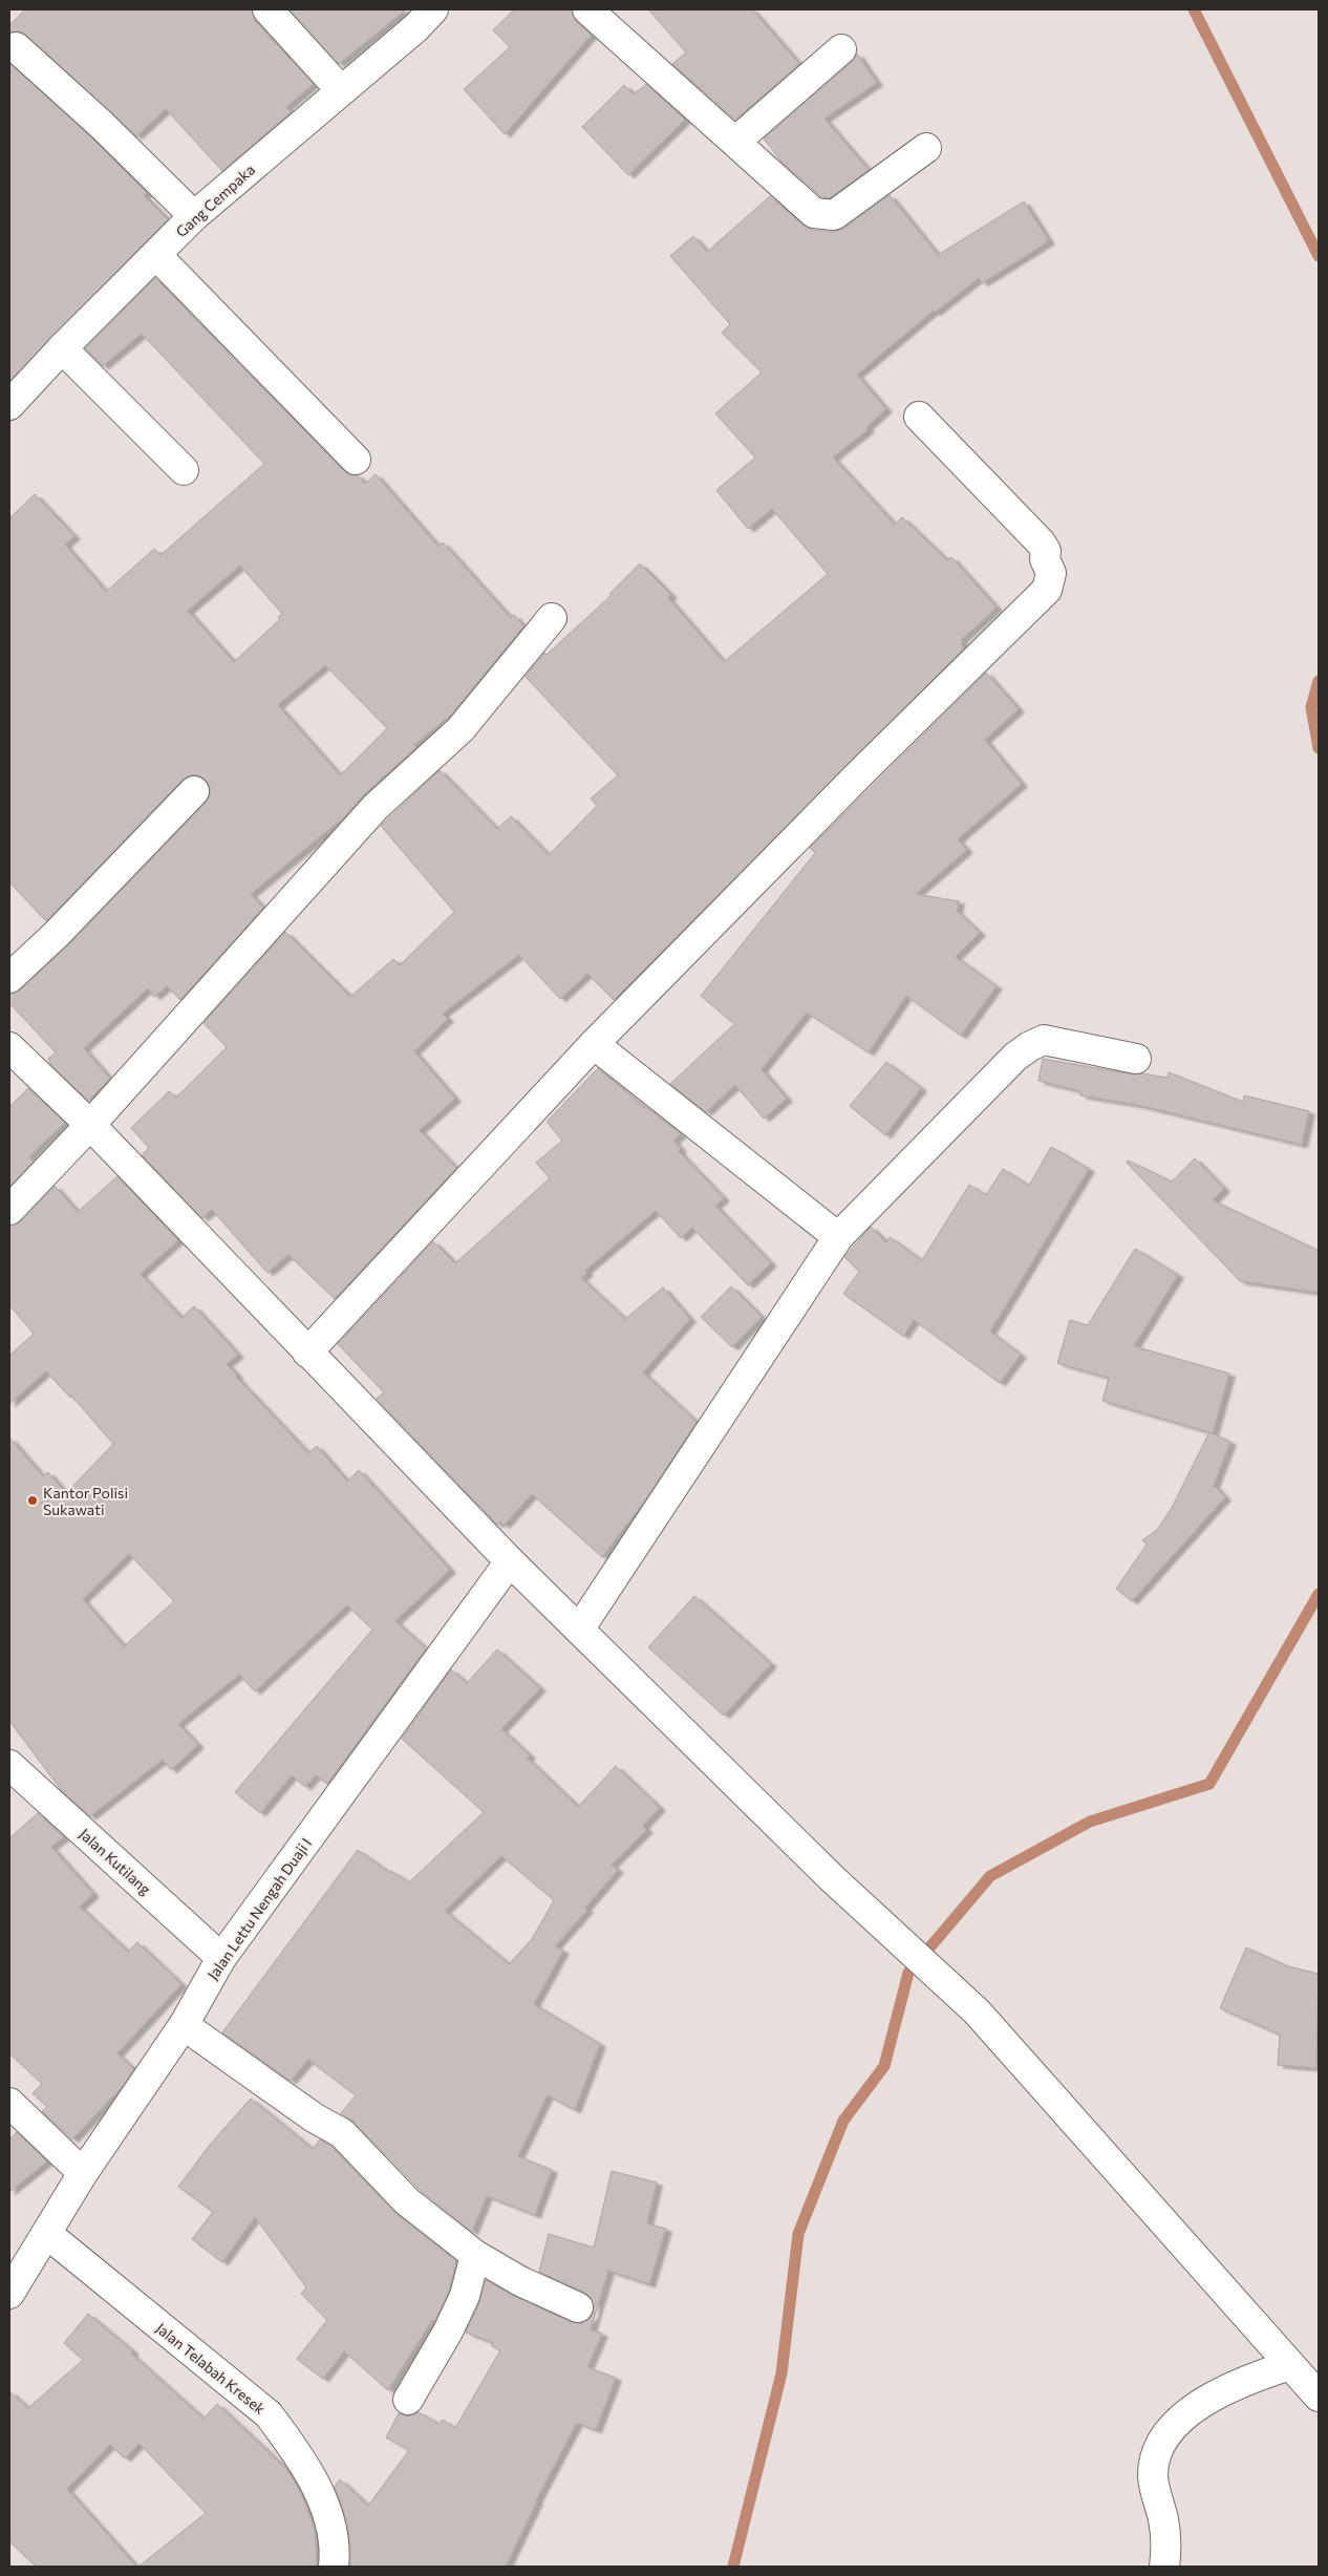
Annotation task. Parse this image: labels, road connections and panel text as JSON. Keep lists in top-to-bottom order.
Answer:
{
  "streets": {
    "street": [
      "Gang Cempaka",
      "Jalan Kutilang",
      "Jalan Lettu Nengah Duaji I",
      "Jalan Telabah Kresek"
    ]
  },
  "crossings": [
    ["Jalan Kutilang", "Jalan Lettu Nengah Duaji I"],
    ["Jalan Lettu Nengah Duaji I", "Jalan Telabah Kresek"]
  ],
  "places": ["Kantor Polisi Sukawati"]
}
